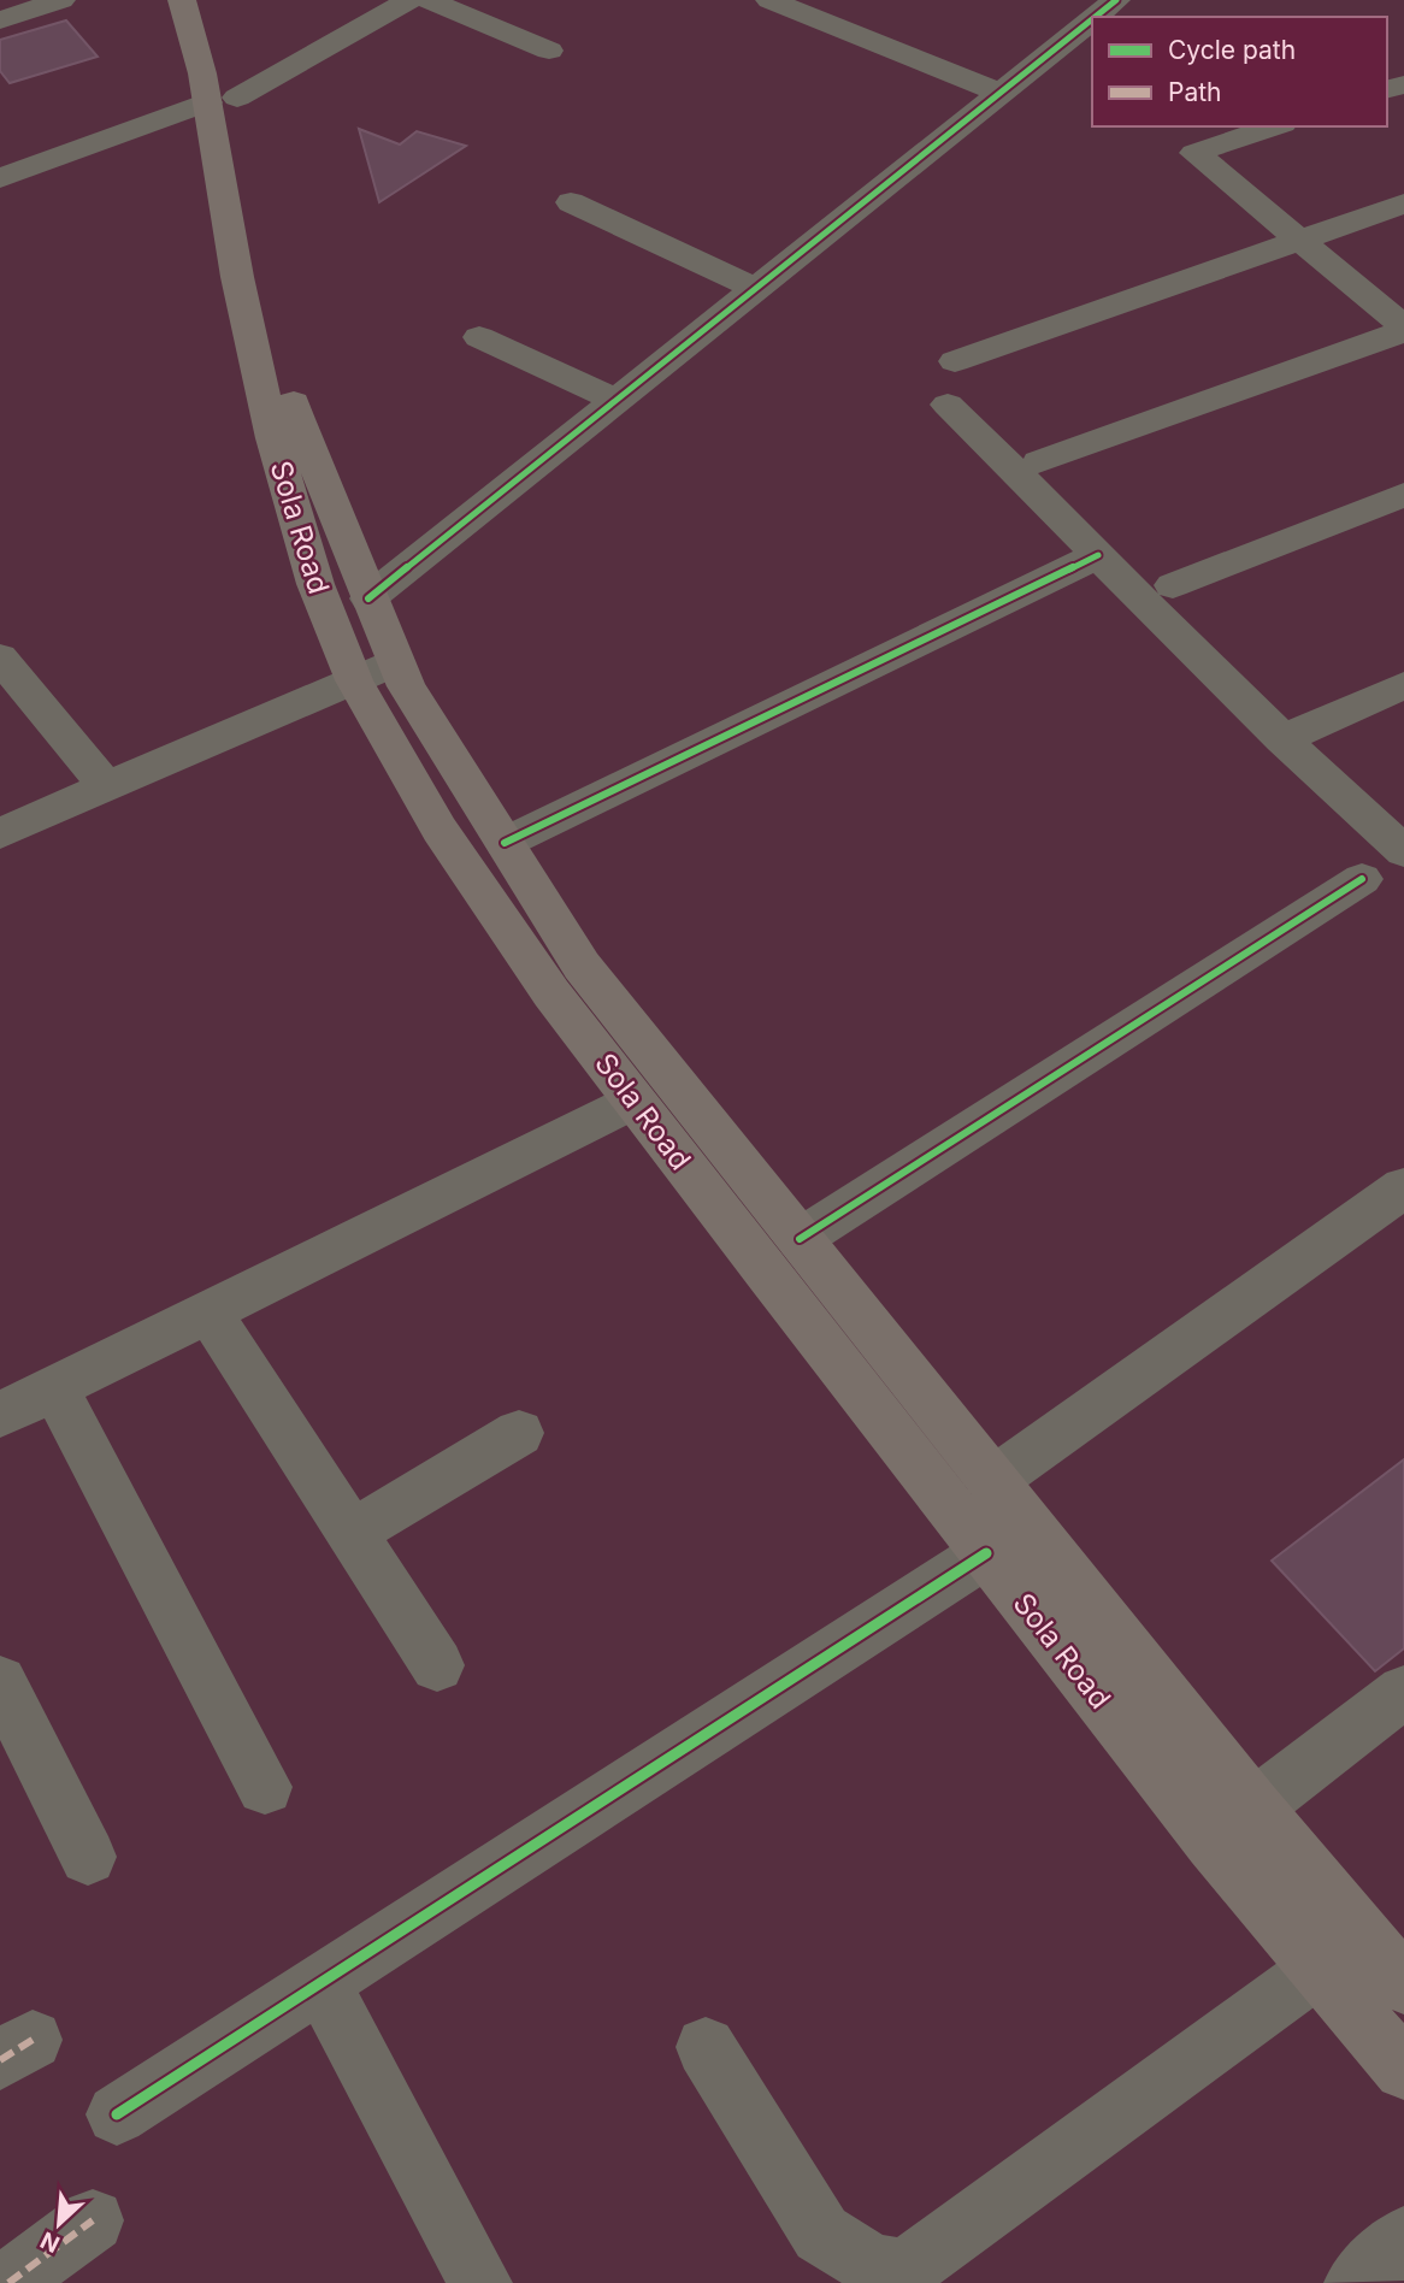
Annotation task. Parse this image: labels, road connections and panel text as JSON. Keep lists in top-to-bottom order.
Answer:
{
  "streets": {
    "main road": ["Sola Road"]
  },
  "legend": ["Cycle path", "Path"],
  "north": "bottom left"
}
